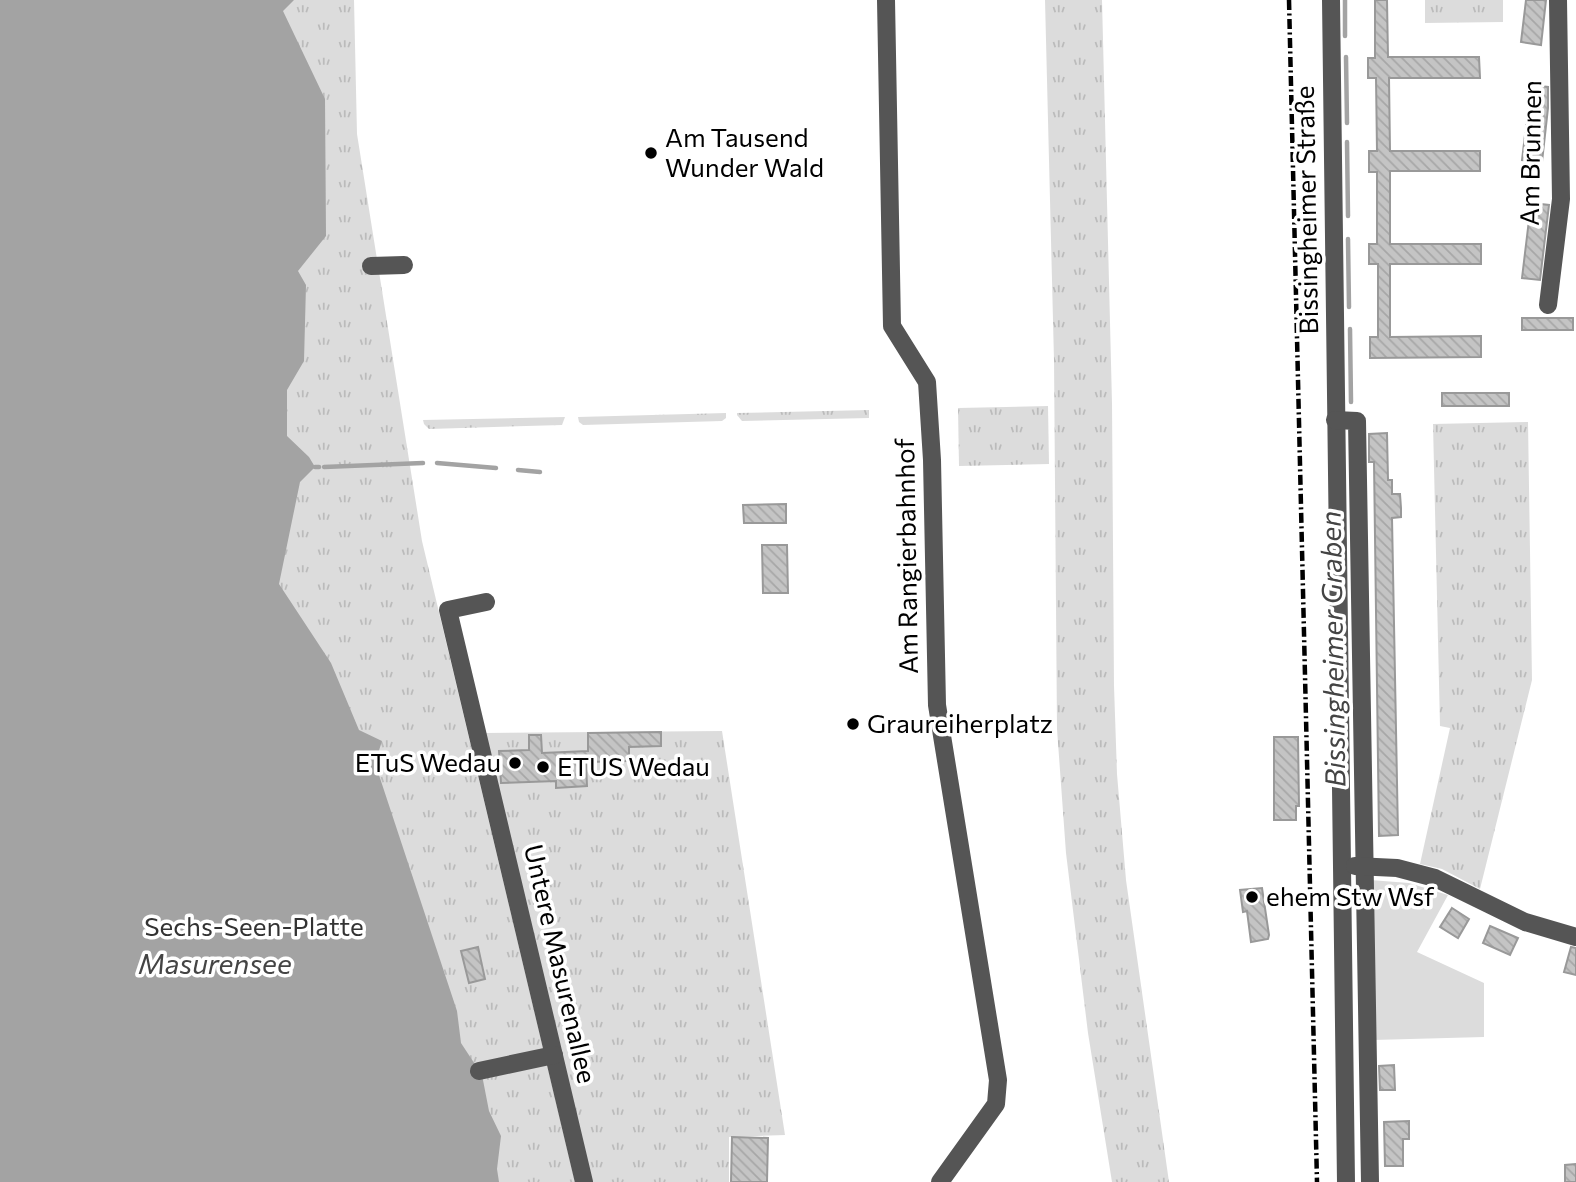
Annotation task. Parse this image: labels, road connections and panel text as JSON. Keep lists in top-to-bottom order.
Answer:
{
  "streets": {
    "street": [
      "Am Brunnen",
      "Bissingheimer Straße",
      "Am Rangierbahnhof",
      "Untere Masurenallee"
    ]
  },
  "water": ["Bissingheimer Graben", "Masurensee"],
  "parks": ["Sechs-Seen-Platte"],
  "places": [
    "Am Tausend Wunder Wald",
    "Graureiherplatz",
    "ETuS Wedau",
    "ETUS Wedau",
    "ehem Stw Wsf"
  ]
}
